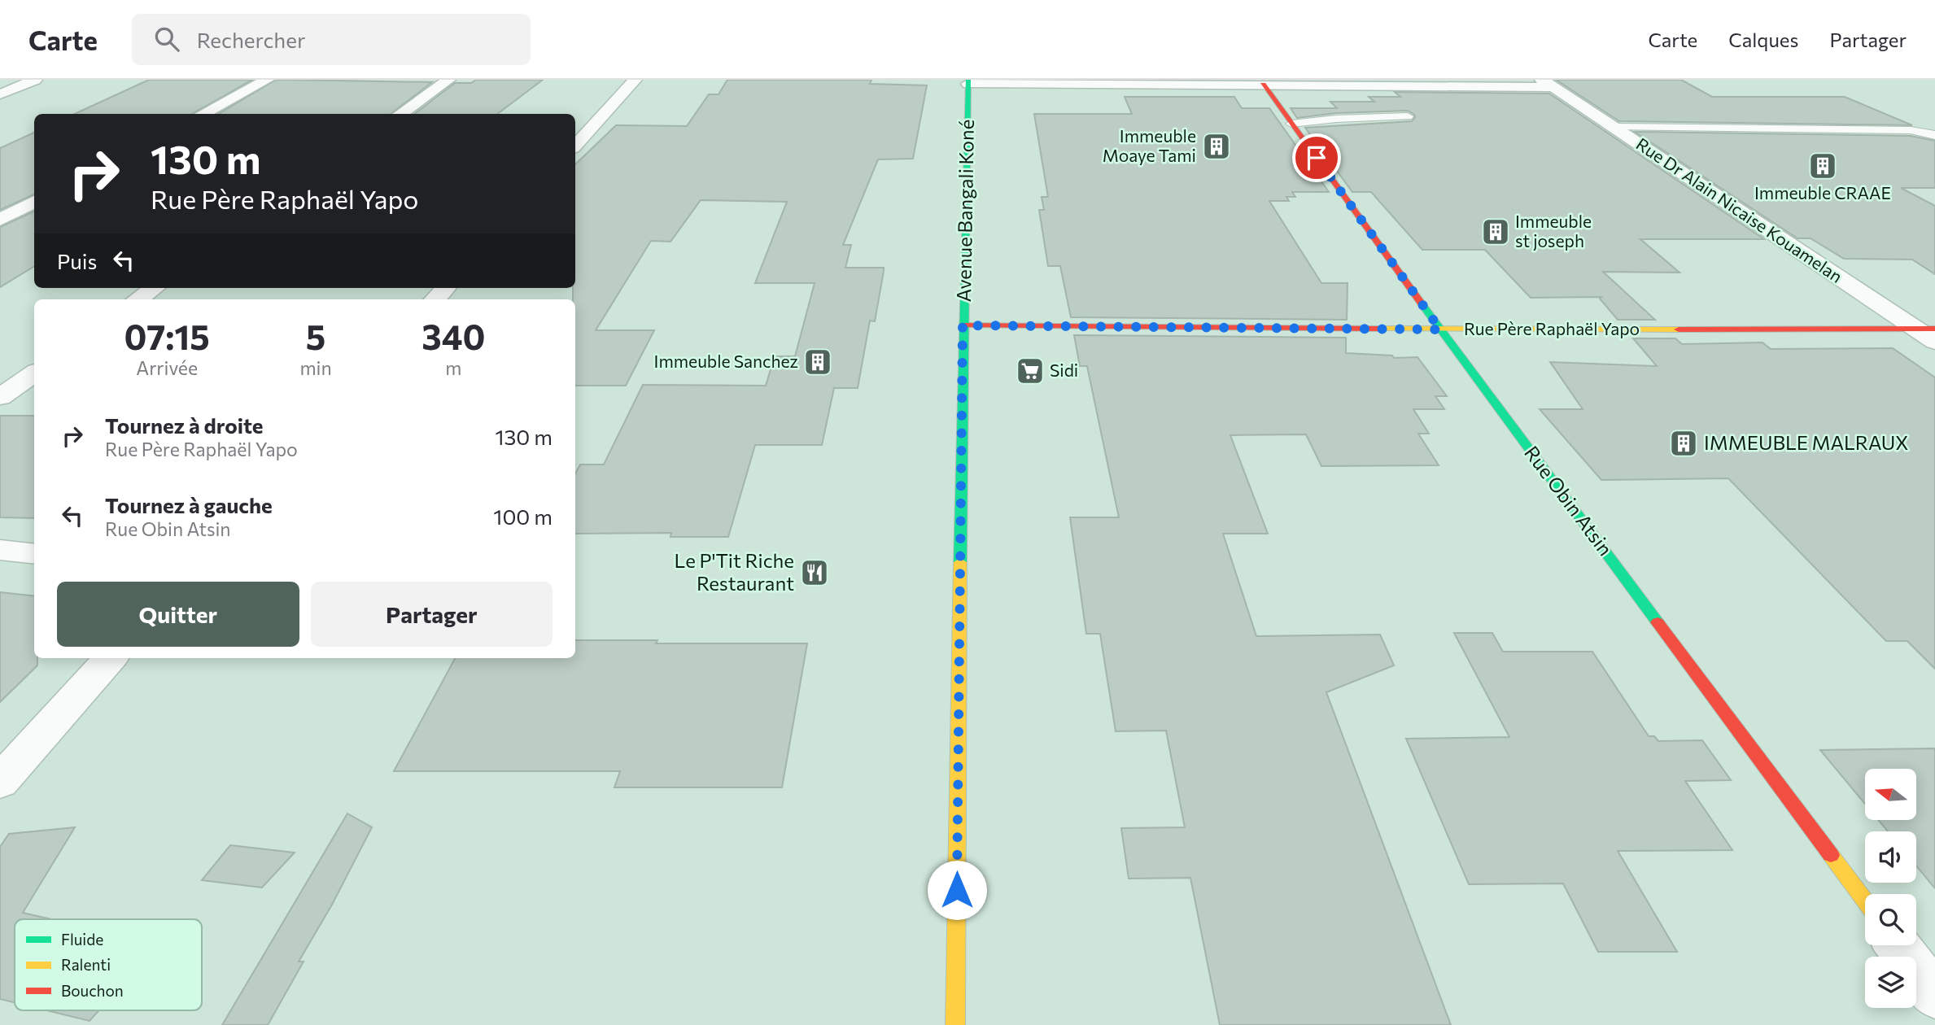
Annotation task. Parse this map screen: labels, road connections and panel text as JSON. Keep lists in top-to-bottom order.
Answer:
{
  "streets": {
    "street": [
      "Avenue Bangali Koné",
      "Rue Dr Alain Nicaise Kouamelan",
      "Rue Père Raphaël Yapo",
      "Rue Obin Atsin"
    ]
  },
  "crossings": [
    ["Avenue Bangali Koné", "Rue Père Raphaël Yapo"],
    ["Rue Dr Alain Nicaise Kouamelan", "Rue Père Raphaël Yapo"],
    ["Rue Père Raphaël Yapo", "Rue Obin Atsin"]
  ],
  "places": {
    "building": [
      "Immeuble Moaye Tami",
      "Immeuble CRAAE",
      "Immeuble st joseph",
      "Immeuble Sanchez",
      "IMMEUBLE MALRAUX"
    ],
    "supermarket": ["Sidi"],
    "restaurant": ["Le P'Tit Riche Restaurant"]
  },
  "legend": ["Fluide", "Ralenti", "Bouchon"],
  "north": "left",
  "page": {
    "header": "Carte",
    "search": "Rechercher",
    "nav": ["Carte", "Calques", "Partager"],
    "turn": ["130 m", "Rue Père Raphaël Yapo"],
    "then": "Puis",
    "eta": [
      "07:15",
      "Arrivée",
      "5",
      "min",
      "340",
      "m"
    ],
    "list": [
      {
        "name": "Tournez à droite",
        "note": "Rue Père Raphaël Yapo",
        "value": "130 m"
      },
      {
        "name": "Tournez à gauche",
        "note": "Rue Obin Atsin",
        "value": "100 m"
      }
    ],
    "buttons": ["Quitter", "Partager"]
  }
}
